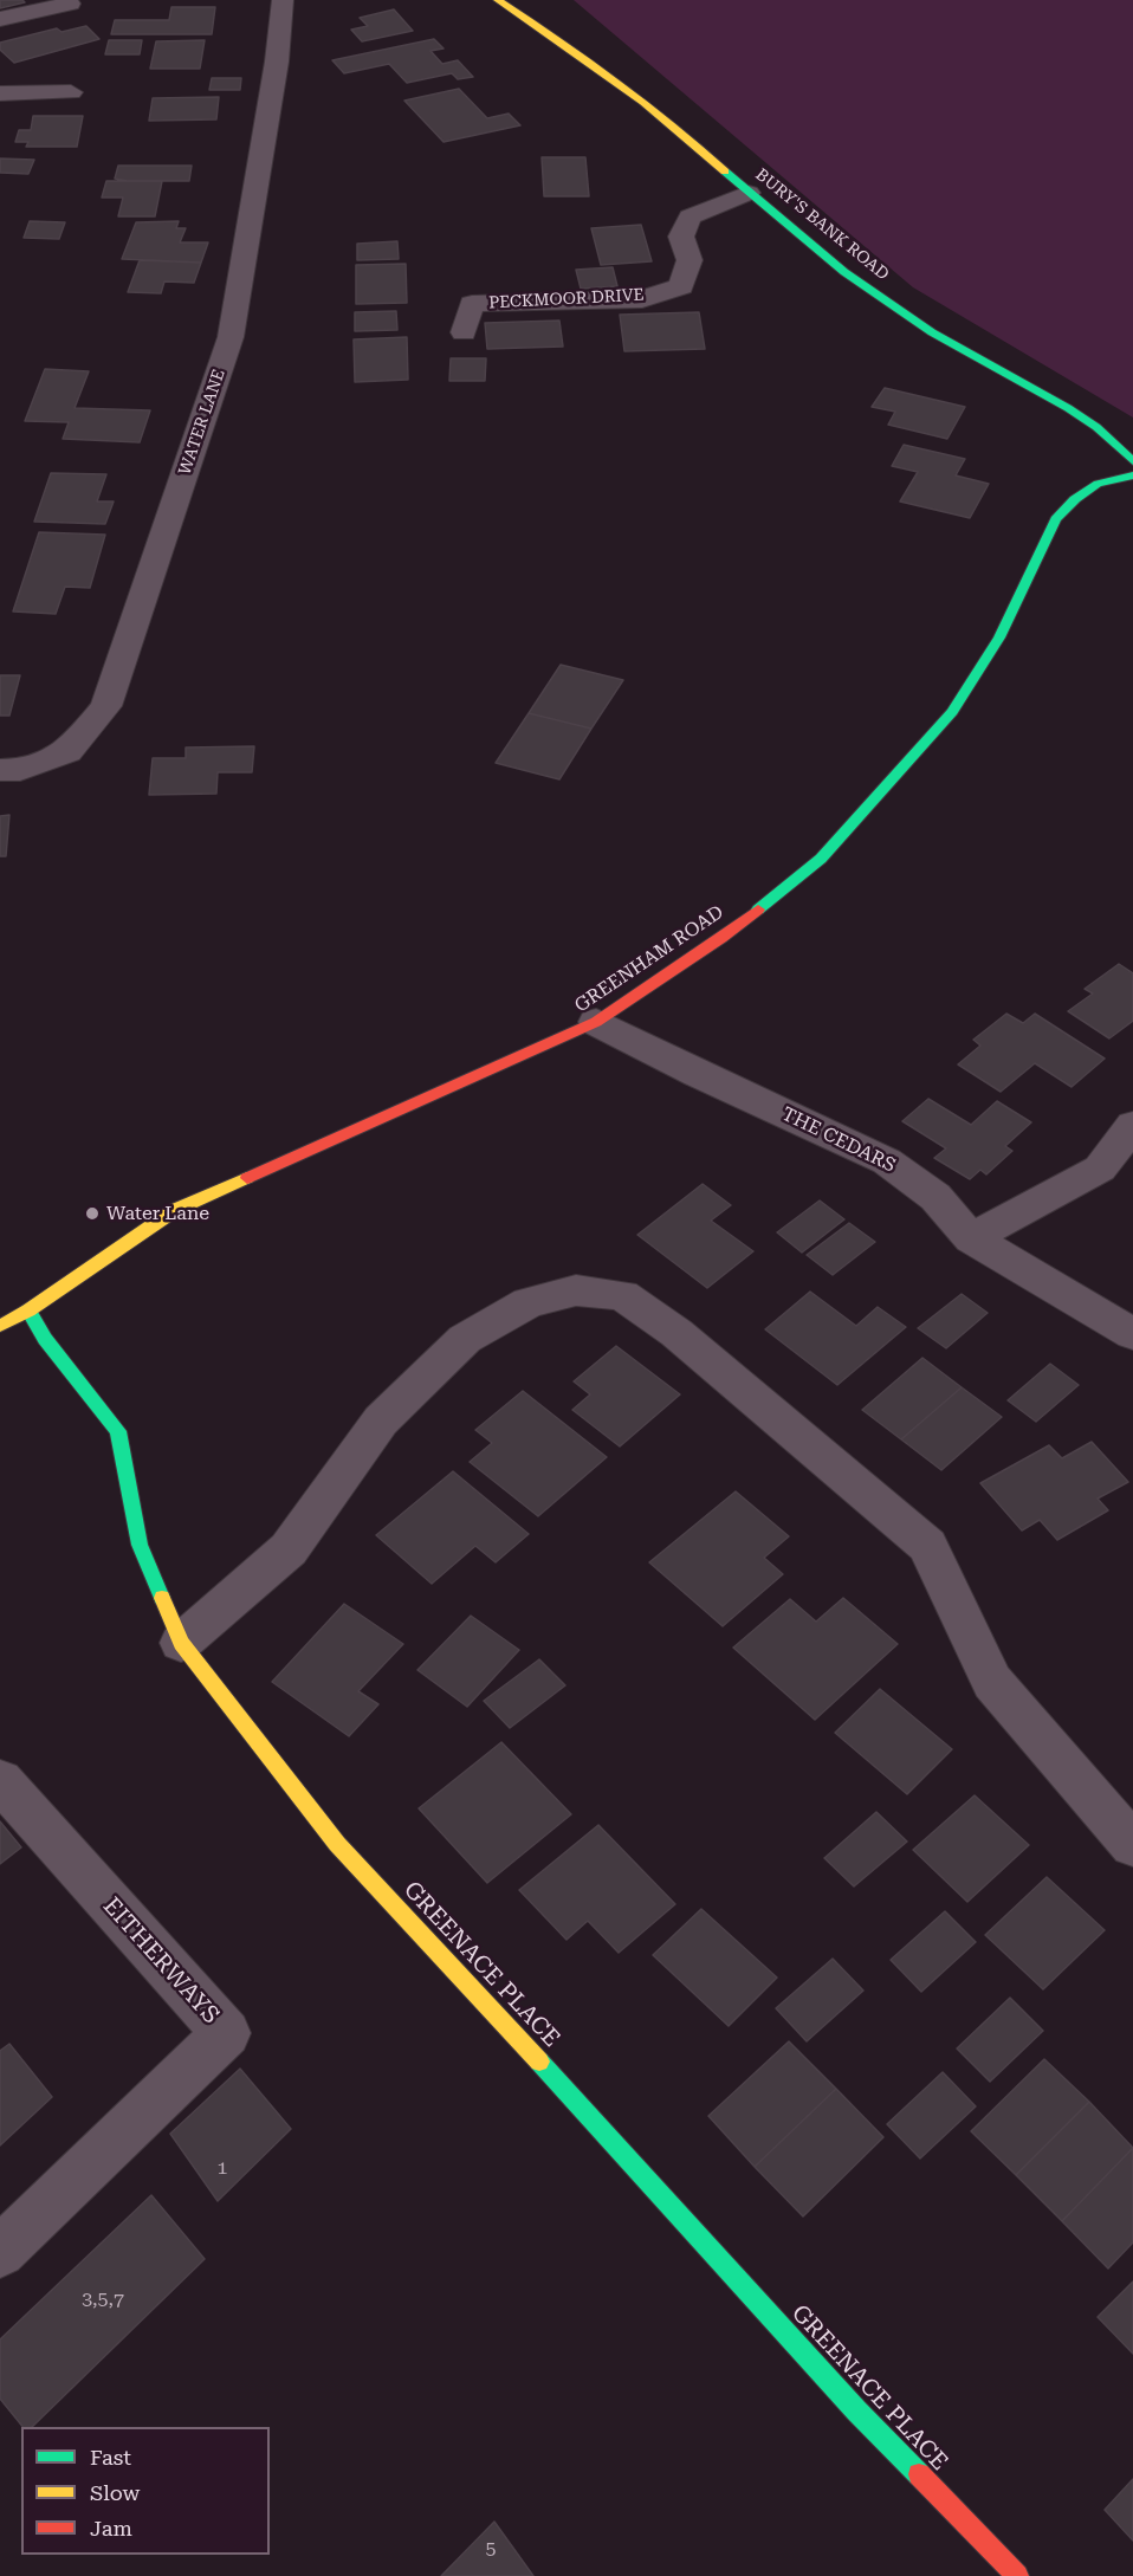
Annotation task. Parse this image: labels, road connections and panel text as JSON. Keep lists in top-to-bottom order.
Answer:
{
  "streets": {
    "street": [
      "BURY'S BANK ROAD",
      "PECKMOOR DRIVE",
      "WATER LANE",
      "GREENHAM ROAD",
      "THE CEDARS",
      "EITHERWAYS",
      "GREENACE PLACE"
    ]
  },
  "crossings": [
    ["BURY'S BANK ROAD", "PECKMOOR DRIVE"],
    ["GREENHAM ROAD", "THE CEDARS"],
    ["GREENHAM ROAD", "GREENACE PLACE"]
  ],
  "places": ["Water Lane"],
  "house_numbers": ["1", "3,5,7", "5"],
  "legend": ["Fast", "Slow", "Jam"]
}
